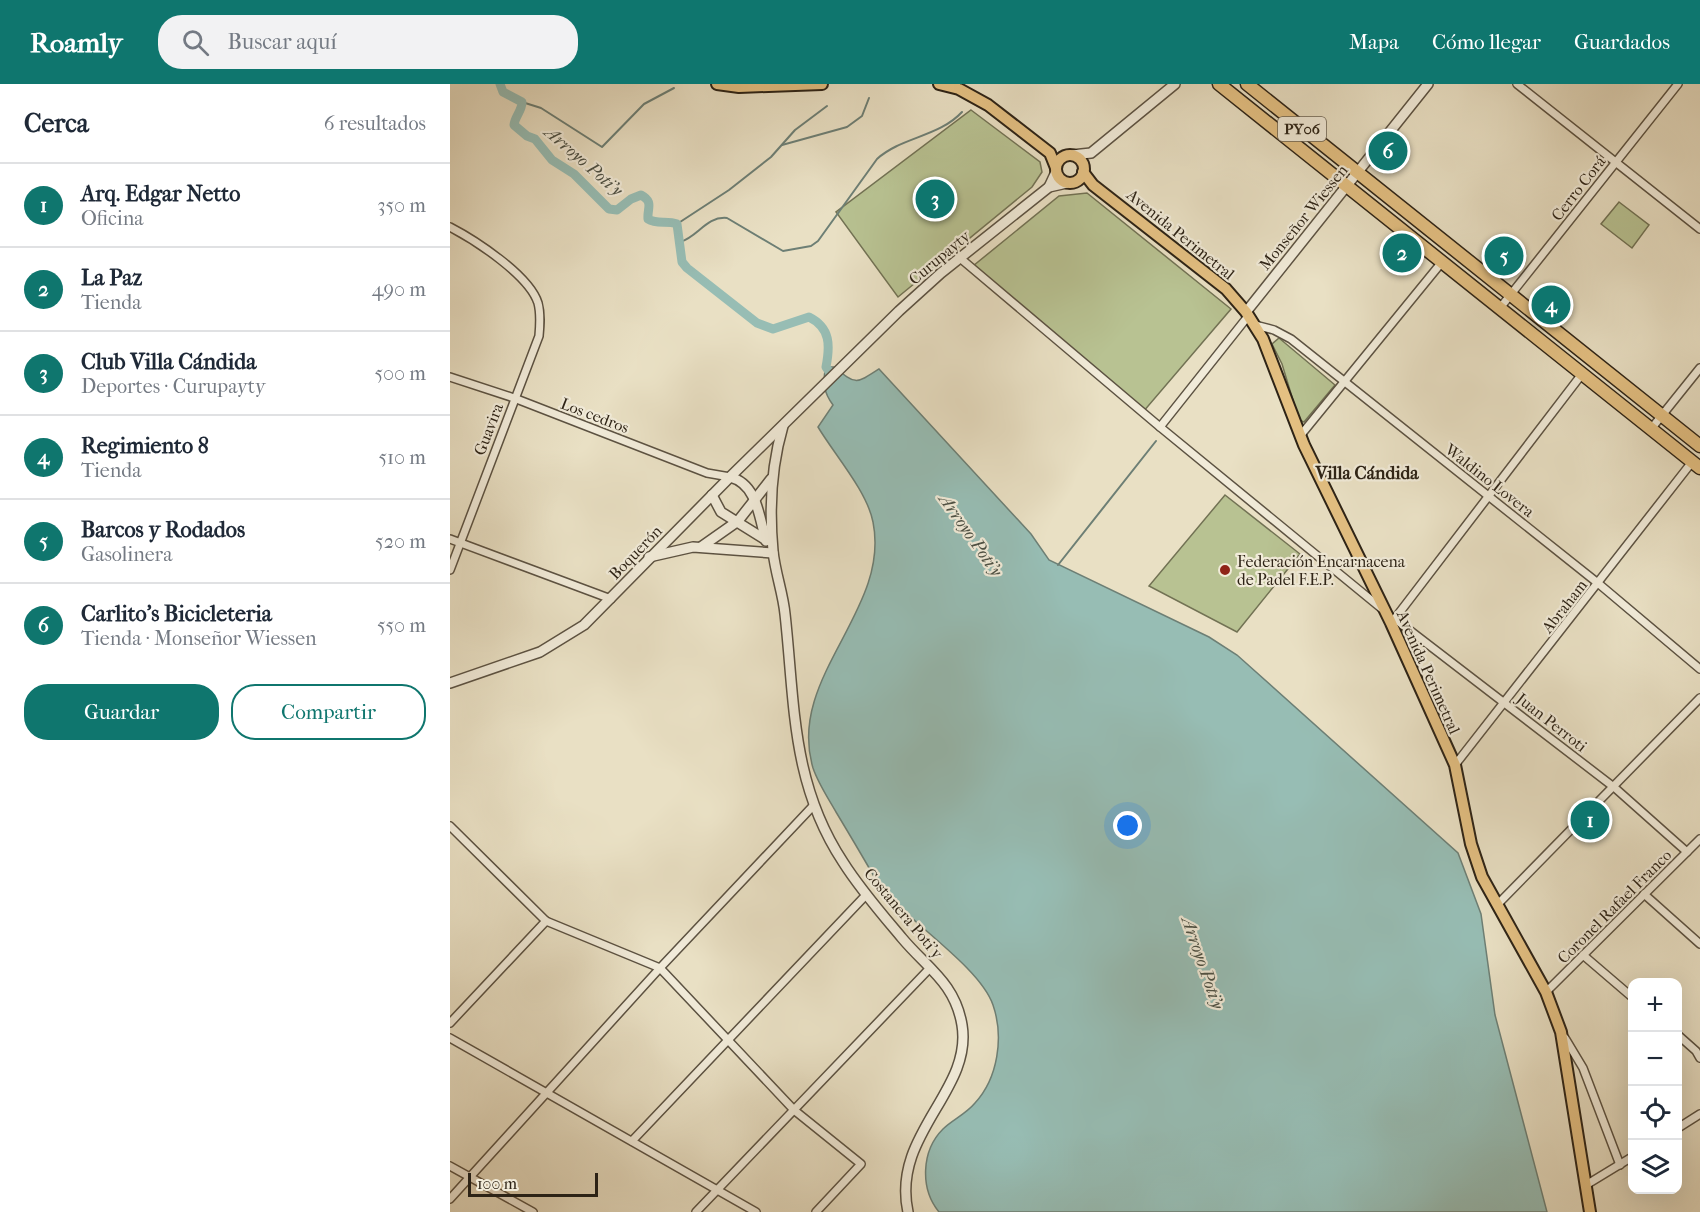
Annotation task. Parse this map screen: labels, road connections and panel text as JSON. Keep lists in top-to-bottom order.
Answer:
{
  "streets": {
    "highway": ["PY06"],
    "main road": ["Avenida Perimetral"],
    "street": [
      "Cerro Corá",
      "Monseñor Wiessen",
      "Curupayty",
      "Los cedros",
      "Guavira",
      "Waldino Lovera",
      "Boquerón",
      "Abraham",
      "Juan Perroti",
      "Coronel Rafael Franco",
      "Costanera Poti'y"
    ]
  },
  "crossings": [
    ["PY06", "Cerro Corá"],
    ["PY06", "Monseñor Wiessen"],
    ["PY06", "Abraham"],
    ["Monseñor Wiessen", "Avenida Perimetral"],
    ["Monseñor Wiessen", "Waldino Lovera"],
    ["Avenida Perimetral", "Curupayty"],
    ["Avenida Perimetral", "Waldino Lovera"],
    ["Avenida Perimetral", "Abraham"],
    ["Avenida Perimetral", "Juan Perroti"],
    ["Avenida Perimetral", "Coronel Rafael Franco"],
    ["Curupayty", "Boquerón"],
    ["Curupayty", "Juan Perroti"],
    ["Los cedros", "Guavira"],
    ["Los cedros", "Boquerón"],
    ["Waldino Lovera", "Abraham"],
    ["Abraham", "Juan Perroti"],
    ["Juan Perroti", "Coronel Rafael Franco"]
  ],
  "districts": ["Villa Cándida"],
  "water": ["Arroyo Poti'y"],
  "places": ["Federación Encarnacena de Padel F.E.P."],
  "scale_bar": "100 m",
  "page": {
    "header": "Roamly",
    "search": "Buscar aquí",
    "nav": ["Mapa", "Cómo llegar", "Guardados"],
    "heading": ["Cerca", "6 resultados"],
    "pins": [
      "6",
      "3",
      "2",
      "5",
      "4",
      "1"
    ],
    "list": [
      {
        "mark": "1",
        "name": "Arq. Edgar Netto",
        "note": "Oficina",
        "value": "350 m"
      },
      {
        "mark": "2",
        "name": "La Paz",
        "note": "Tienda",
        "value": "490 m"
      },
      {
        "mark": "3",
        "name": "Club Villa Cándida",
        "note": "Deportes · Curupayty",
        "value": "500 m"
      },
      {
        "mark": "4",
        "name": "Regimiento 8",
        "note": "Tienda",
        "value": "510 m"
      },
      {
        "mark": "5",
        "name": "Barcos y Rodados",
        "note": "Gasolinera",
        "value": "520 m"
      },
      {
        "mark": "6",
        "name": "Carlito's Bicicleteria",
        "note": "Tienda · Monseñor Wiessen",
        "value": "550 m"
      }
    ],
    "buttons": ["Guardar", "Compartir"],
    "map_buttons": ["+", "−"],
    "scale": "100 m"
  }
}
